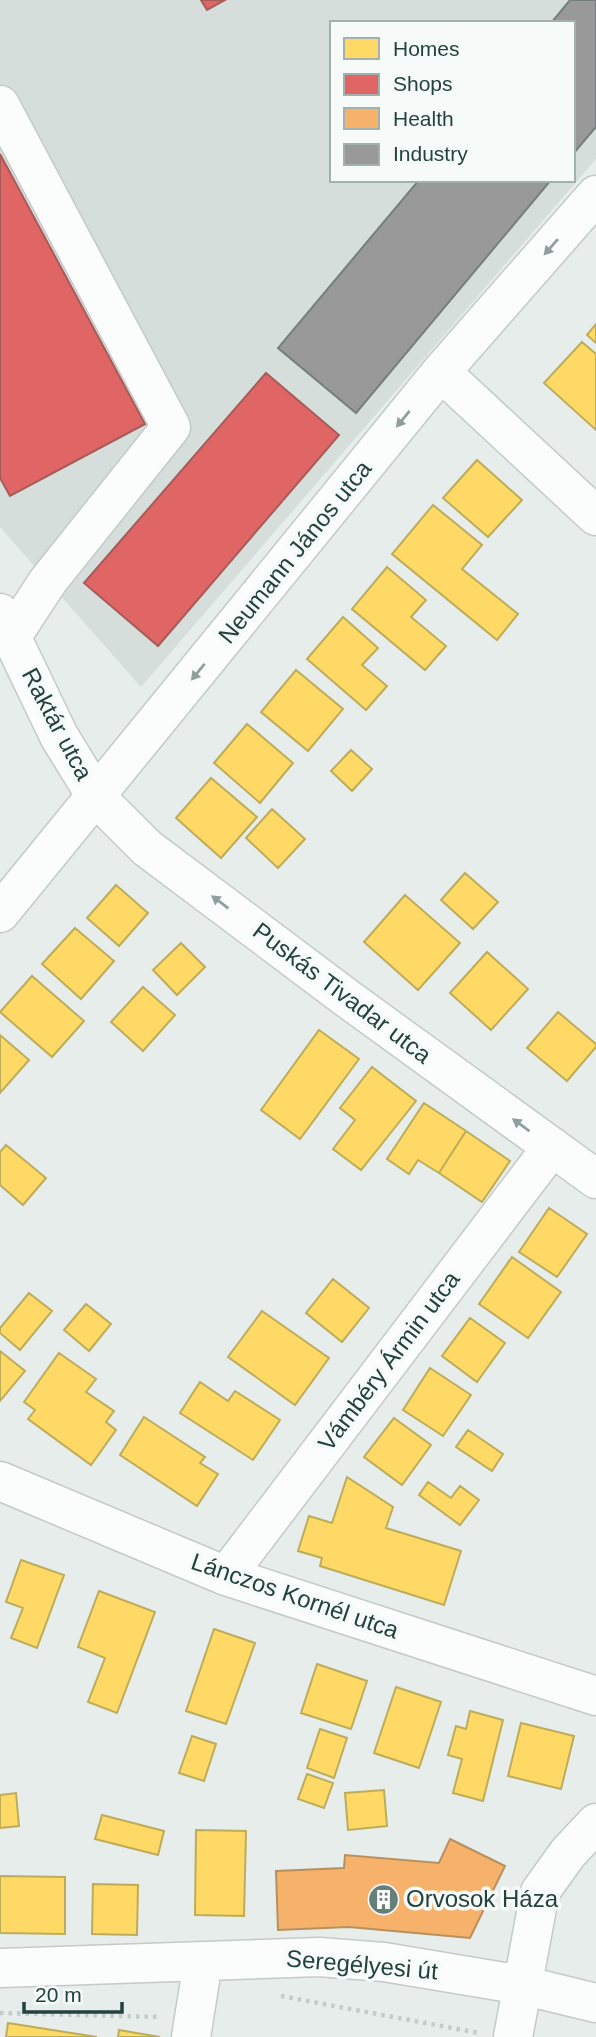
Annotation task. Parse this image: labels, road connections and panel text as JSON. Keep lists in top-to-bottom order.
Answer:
{
  "streets": {
    "street": [
      "Neumann János utca",
      "Raktár utca",
      "Puskás Tivadar utca",
      "Vámbéry Ármin utca",
      "Lánczos Kornél utca",
      "Seregélyesi út"
    ]
  },
  "crossings": [
    ["Neumann János utca", "Raktár utca"],
    ["Neumann János utca", "Puskás Tivadar utca"],
    ["Raktár utca", "Puskás Tivadar utca"],
    ["Puskás Tivadar utca", "Vámbéry Ármin utca"],
    ["Vámbéry Ármin utca", "Lánczos Kornél utca"]
  ],
  "one_way": ["Neumann János utca", "Puskás Tivadar utca"],
  "places": {
    "building": ["Orvosok Háza"]
  },
  "legend": [
    "Homes",
    "Shops",
    "Health",
    "Industry"
  ],
  "scale_bar": "20 m"
}
